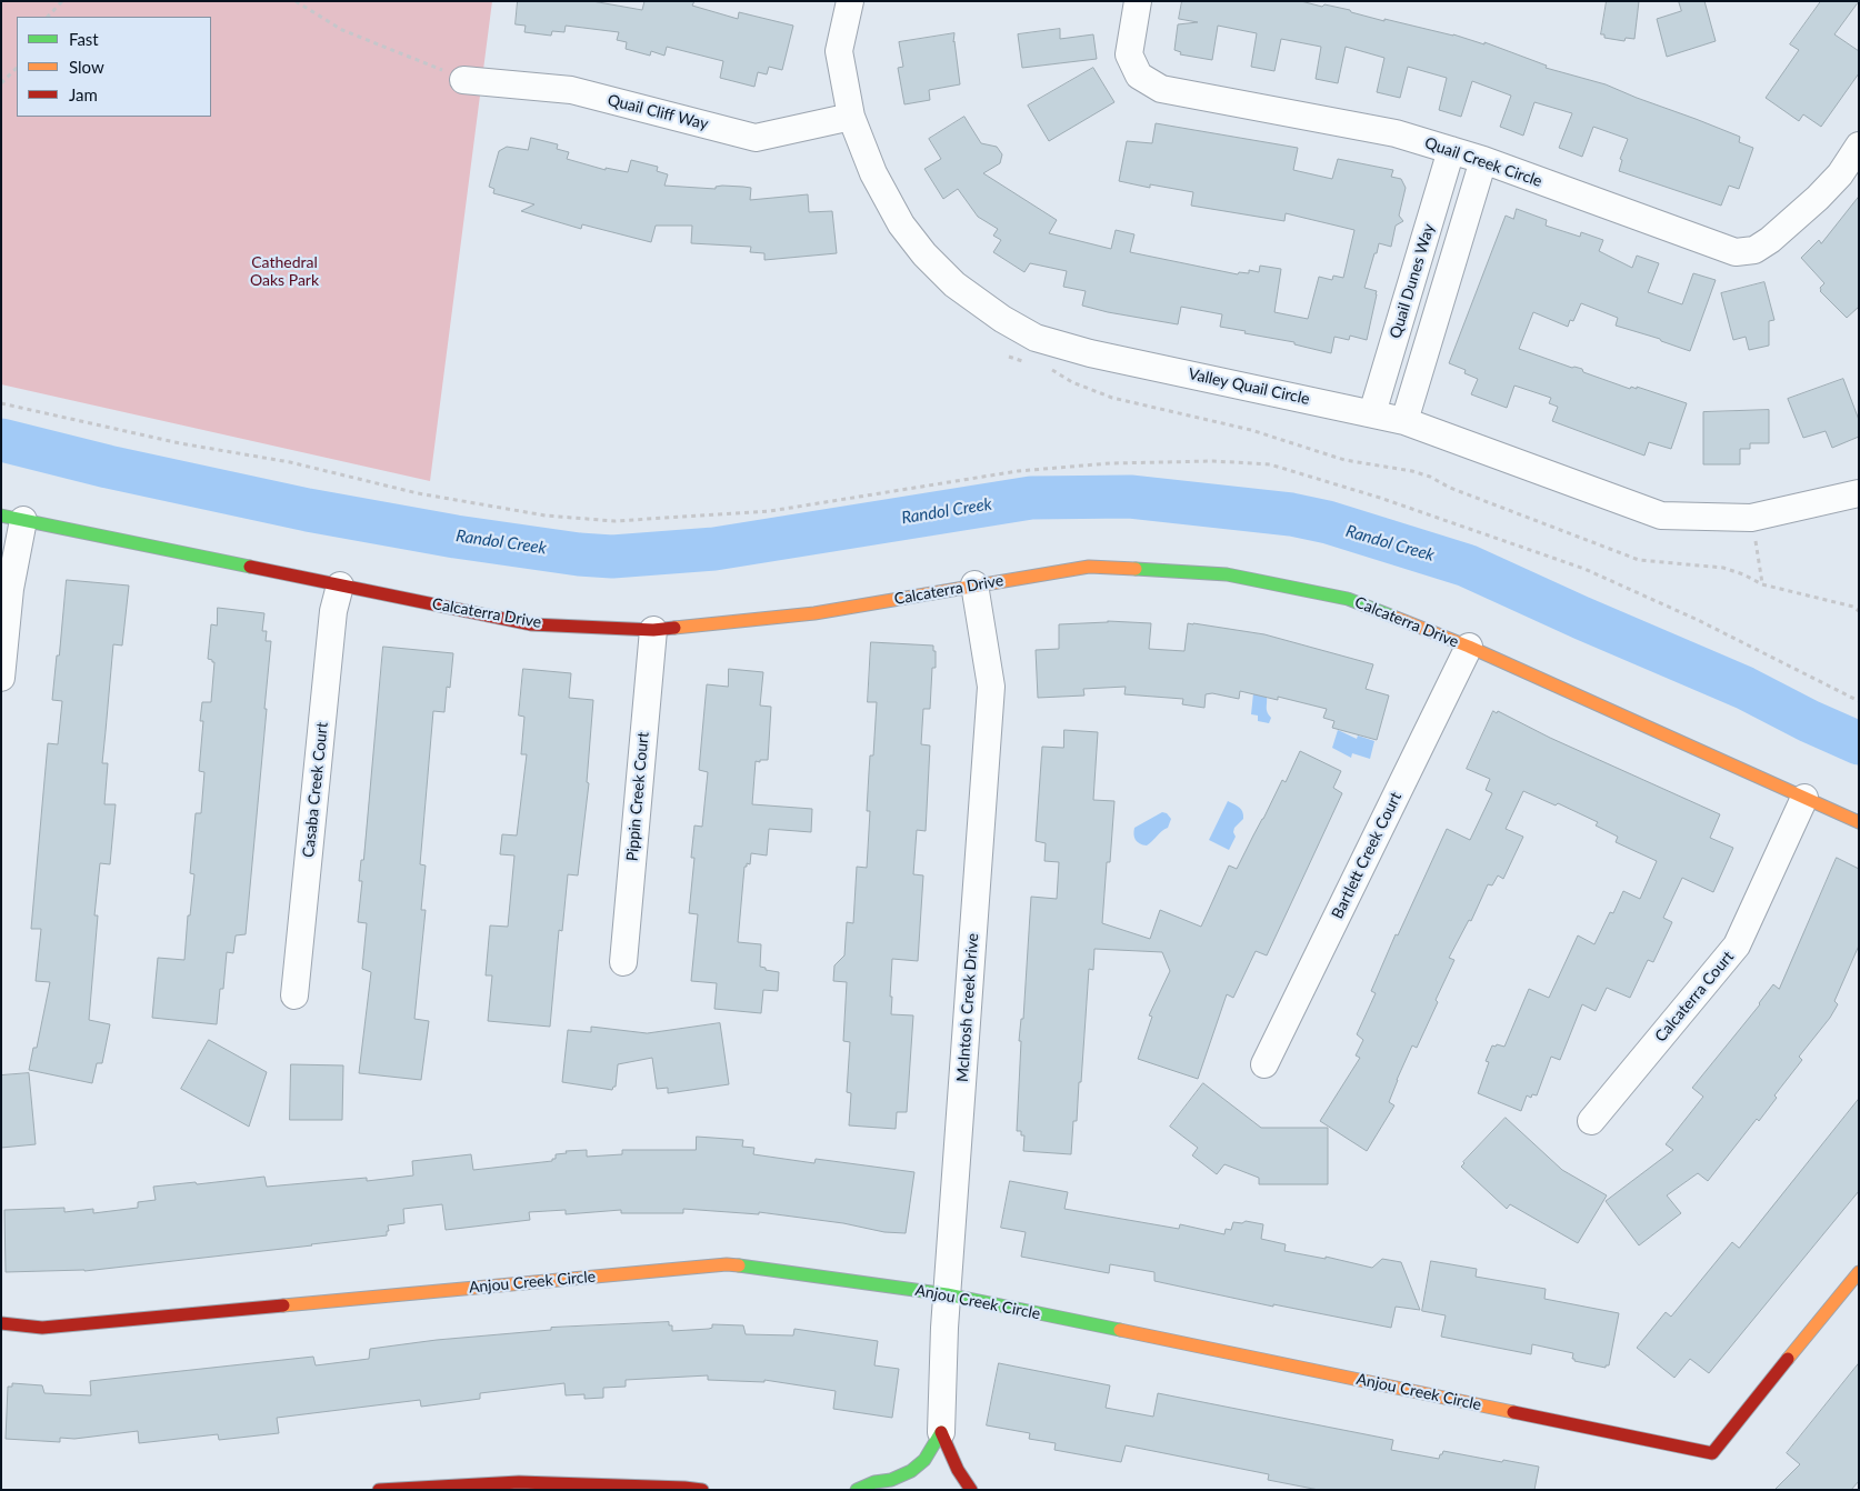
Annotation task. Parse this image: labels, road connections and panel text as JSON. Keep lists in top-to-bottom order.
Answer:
{
  "streets": {
    "street": [
      "Quail Cliff Way",
      "Quail Creek Circle",
      "Quail Dunes Way",
      "Valley Quail Circle",
      "Calcaterra Drive",
      "Casaba Creek Court",
      "Pippin Creek Court",
      "Bartlett Creek Court",
      "Calcaterra Court",
      "McIntosh Creek Drive",
      "Anjou Creek Circle"
    ]
  },
  "crossings": [
    ["Quail Cliff Way", "Valley Quail Circle"],
    ["Quail Creek Circle", "Quail Dunes Way"],
    ["Quail Dunes Way", "Valley Quail Circle"],
    ["Calcaterra Drive", "Casaba Creek Court"],
    ["Calcaterra Drive", "Pippin Creek Court"],
    ["Calcaterra Drive", "Bartlett Creek Court"],
    ["Calcaterra Drive", "Calcaterra Court"],
    ["Calcaterra Drive", "McIntosh Creek Drive"],
    ["McIntosh Creek Drive", "Anjou Creek Circle"]
  ],
  "water": ["Randol Creek"],
  "parks": ["Cathedral Oaks Park"],
  "legend": ["Fast", "Slow", "Jam"]
}
